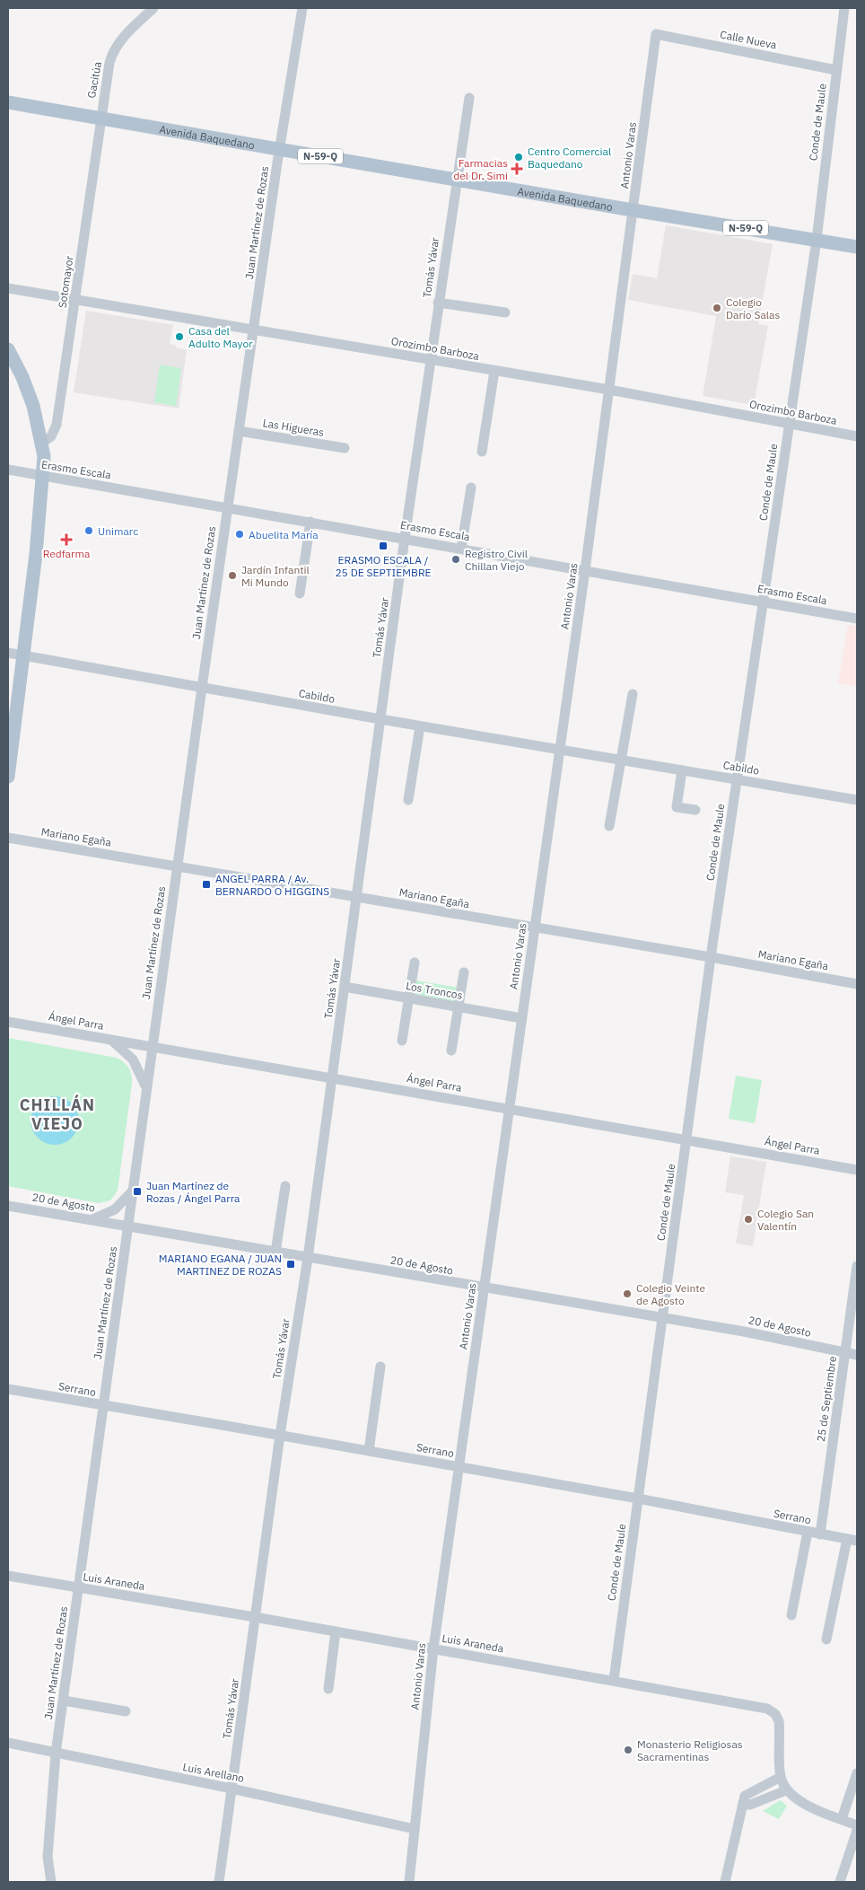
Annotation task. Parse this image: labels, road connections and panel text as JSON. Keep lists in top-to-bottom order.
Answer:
{
  "streets": {
    "main road": ["Avenida Baquedano", "N-59-Q"],
    "street": [
      "Calle Nueva",
      "Gacitúa",
      "Conde de Maule",
      "Antonio Varas",
      "Juan Martínez de Rozas",
      "Tomás Yávar",
      "Sotomayor",
      "Orozimbo Barboza",
      "Las Higueras",
      "Erasmo Escala",
      "Cabildo",
      "Mariano Egaña",
      "Los Troncos",
      "Ángel Parra",
      "20 de Agosto",
      "Serrano",
      "25 de Septiembre",
      "Luis Araneda",
      "Luis Arellano"
    ]
  },
  "crossings": [
    ["Calle Nueva", "Conde de Maule"],
    ["Calle Nueva", "Antonio Varas"],
    ["Gacitúa", "Avenida Baquedano"],
    ["Gacitúa", "Sotomayor"],
    ["Conde de Maule", "Avenida Baquedano"],
    ["Conde de Maule", "Orozimbo Barboza"],
    ["Conde de Maule", "Erasmo Escala"],
    ["Conde de Maule", "Cabildo"],
    ["Conde de Maule", "Mariano Egaña"],
    ["Conde de Maule", "Ángel Parra"],
    ["Conde de Maule", "20 de Agosto"],
    ["Conde de Maule", "Serrano"],
    ["Conde de Maule", "Luis Araneda"],
    ["Avenida Baquedano", "Antonio Varas"],
    ["Avenida Baquedano", "Juan Martínez de Rozas"],
    ["Avenida Baquedano", "Tomás Yávar"],
    ["Avenida Baquedano", "Sotomayor"],
    ["Antonio Varas", "Orozimbo Barboza"],
    ["Antonio Varas", "Erasmo Escala"],
    ["Antonio Varas", "Cabildo"],
    ["Antonio Varas", "Mariano Egaña"],
    ["Antonio Varas", "Los Troncos"],
    ["Antonio Varas", "Ángel Parra"],
    ["Antonio Varas", "20 de Agosto"],
    ["Antonio Varas", "Serrano"],
    ["Antonio Varas", "Luis Araneda"],
    ["Antonio Varas", "Luis Arellano"],
    ["Juan Martínez de Rozas", "Orozimbo Barboza"],
    ["Juan Martínez de Rozas", "Las Higueras"],
    ["Juan Martínez de Rozas", "Erasmo Escala"],
    ["Juan Martínez de Rozas", "Cabildo"],
    ["Juan Martínez de Rozas", "Mariano Egaña"],
    ["Juan Martínez de Rozas", "Ángel Parra"],
    ["Juan Martínez de Rozas", "20 de Agosto"],
    ["Juan Martínez de Rozas", "Serrano"],
    ["Juan Martínez de Rozas", "Luis Araneda"],
    ["Juan Martínez de Rozas", "Luis Arellano"],
    ["Tomás Yávar", "Orozimbo Barboza"],
    ["Tomás Yávar", "Erasmo Escala"],
    ["Tomás Yávar", "Cabildo"],
    ["Tomás Yávar", "Mariano Egaña"],
    ["Tomás Yávar", "Los Troncos"],
    ["Tomás Yávar", "Ángel Parra"],
    ["Tomás Yávar", "20 de Agosto"],
    ["Tomás Yávar", "Serrano"],
    ["Tomás Yávar", "Luis Araneda"],
    ["Tomás Yávar", "Luis Arellano"],
    ["Sotomayor", "Orozimbo Barboza"],
    ["20 de Agosto", "25 de Septiembre"],
    ["Serrano", "25 de Septiembre"]
  ],
  "districts": ["CHILLÁN VIEJO"],
  "places": {
    "other": [
      "Centro Comercial Baquedano",
      "Colegio Darío Salas",
      "Casa del Adulto Mayor",
      "Unimarc",
      "Abuelita María",
      "Registro Civil Chillan Viejo",
      "Jardín Infantil Mi Mundo",
      "Colegio San Valentín",
      "Colegio Veinte de Agosto",
      "Monasterio Religiosas Sacramentinas"
    ],
    "health": ["Farmacias del Dr. Simi", "Redfarma"],
    "transit": [
      "ERASMO ESCALA / 25 DE SEPTIEMBRE",
      "ANGEL PARRA / Av. BERNARDO O HIGGINS",
      "Juan Martínez de Rozas / Ángel Parra",
      "MARIANO EGANA / JUAN MARTINEZ DE ROZAS"
    ]
  }
}
